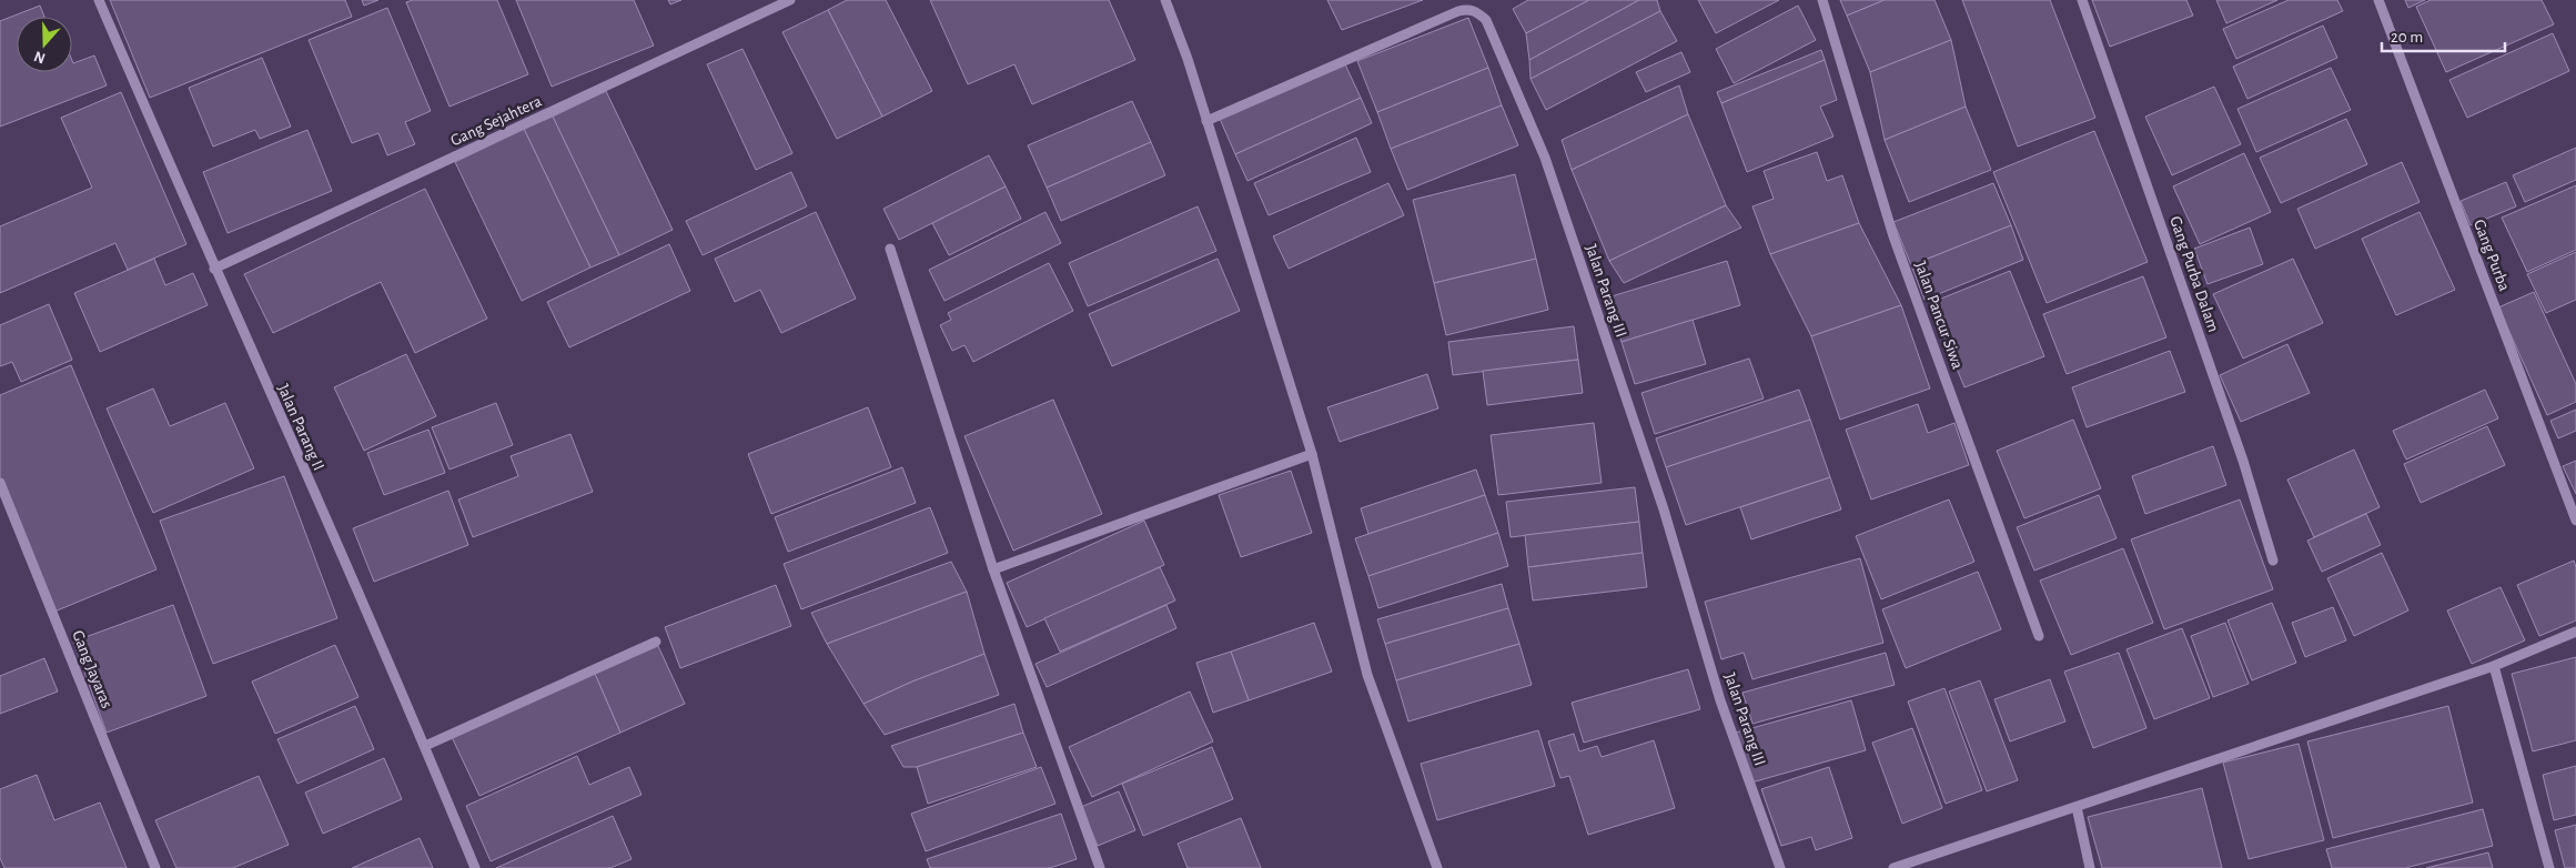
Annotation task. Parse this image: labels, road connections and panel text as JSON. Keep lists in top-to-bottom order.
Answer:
{
  "streets": {
    "street": [
      "Gang Sejahtera",
      "Gang Purba",
      "Gang Purba Dalam",
      "Jalan Parang III",
      "Jalan Pancur Siwa",
      "Jalan Parang II",
      "Gang Jayaras"
    ]
  },
  "crossings": [
    ["Gang Sejahtera", "Jalan Parang II"]
  ],
  "scale_bar": "20 m",
  "north": "bottom"
}
